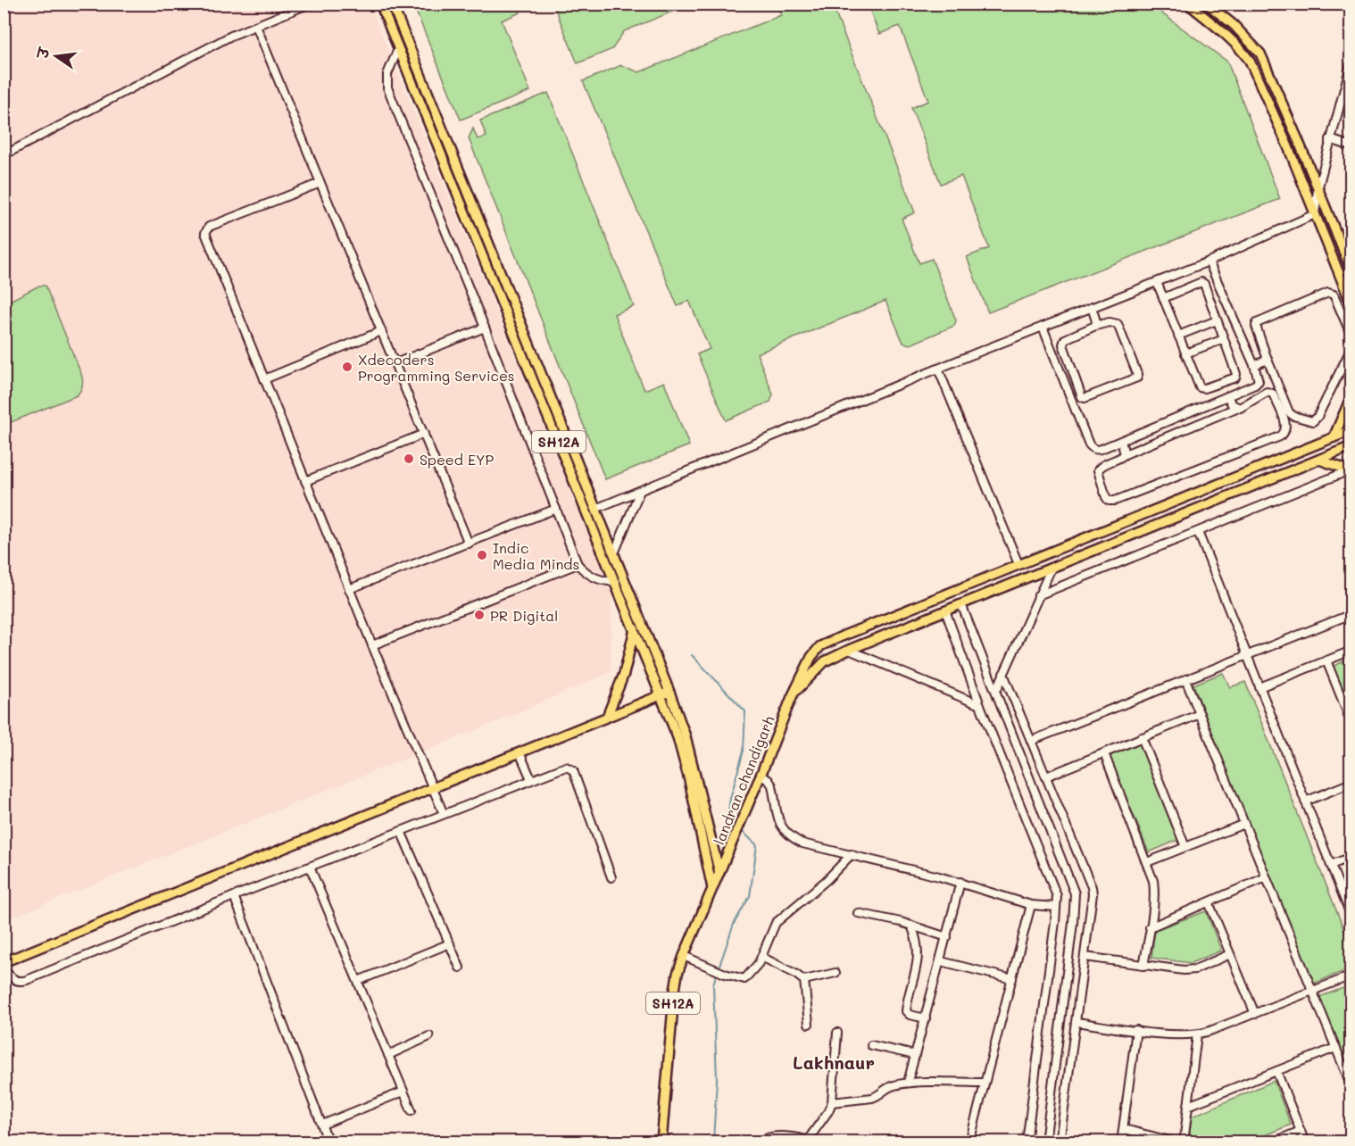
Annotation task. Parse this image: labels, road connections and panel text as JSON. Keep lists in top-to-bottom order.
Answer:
{
  "streets": {
    "main road": ["SH12A", "landran chandigarh"]
  },
  "crossings": [
    ["SH12A", "landran chandigarh"]
  ],
  "districts": ["Lakhnaur"],
  "places": [
    "Xdecoders Programming Services",
    "Speed EYP",
    "Indic Media Minds",
    "PR Digital"
  ],
  "north": "left"
}
